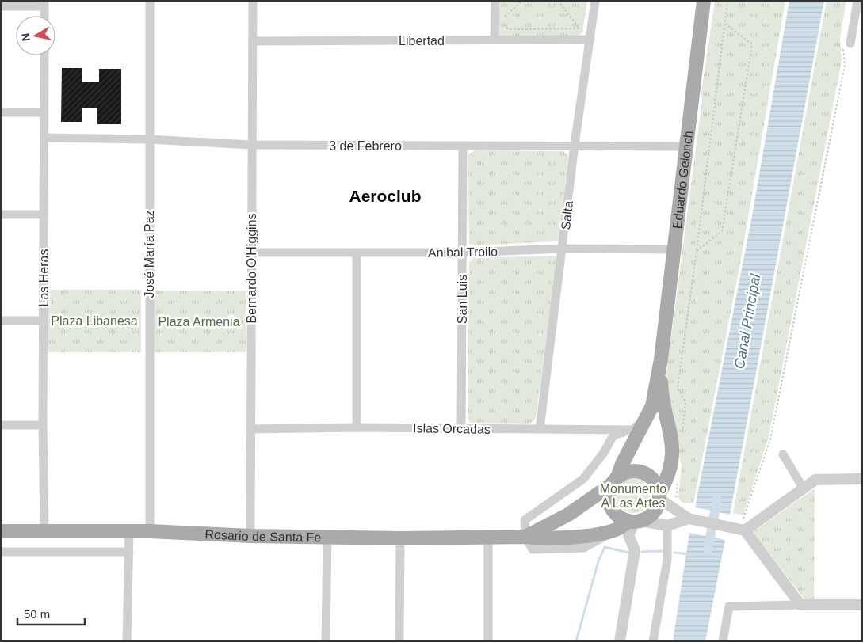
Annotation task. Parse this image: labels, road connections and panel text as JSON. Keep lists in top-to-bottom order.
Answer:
{
  "streets": {
    "main road": ["Eduardo Gelonch", "Rosario de Santa Fe"],
    "street": [
      "Libertad",
      "3 de Febrero",
      "Salta",
      "Anibal Troilo",
      "José María Paz",
      "Bernardo O'Higgins",
      "Las Heras",
      "San Luis",
      "Islas Orcadas"
    ]
  },
  "crossings": [
    ["Libertad", "Salta"],
    ["Libertad", "Bernardo O'Higgins"],
    ["3 de Febrero", "Eduardo Gelonch"],
    ["3 de Febrero", "Salta"],
    ["3 de Febrero", "José María Paz"],
    ["3 de Febrero", "Bernardo O'Higgins"],
    ["3 de Febrero", "Las Heras"],
    ["3 de Febrero", "San Luis"],
    ["Eduardo Gelonch", "Anibal Troilo"],
    ["Eduardo Gelonch", "Rosario de Santa Fe"],
    ["Salta", "Anibal Troilo"],
    ["Salta", "Islas Orcadas"],
    ["Anibal Troilo", "Bernardo O'Higgins"],
    ["Anibal Troilo", "San Luis"],
    ["José María Paz", "Rosario de Santa Fe"],
    ["Bernardo O'Higgins", "Islas Orcadas"],
    ["Bernardo O'Higgins", "Rosario de Santa Fe"],
    ["Las Heras", "Rosario de Santa Fe"],
    ["San Luis", "Islas Orcadas"]
  ],
  "districts": ["Aeroclub"],
  "water": ["Canal Principal"],
  "parks": ["Plaza Libanesa", "Plaza Armenia", "Monumento A Las Artes"],
  "scale_bar": "50 m",
  "north": "left"
}
